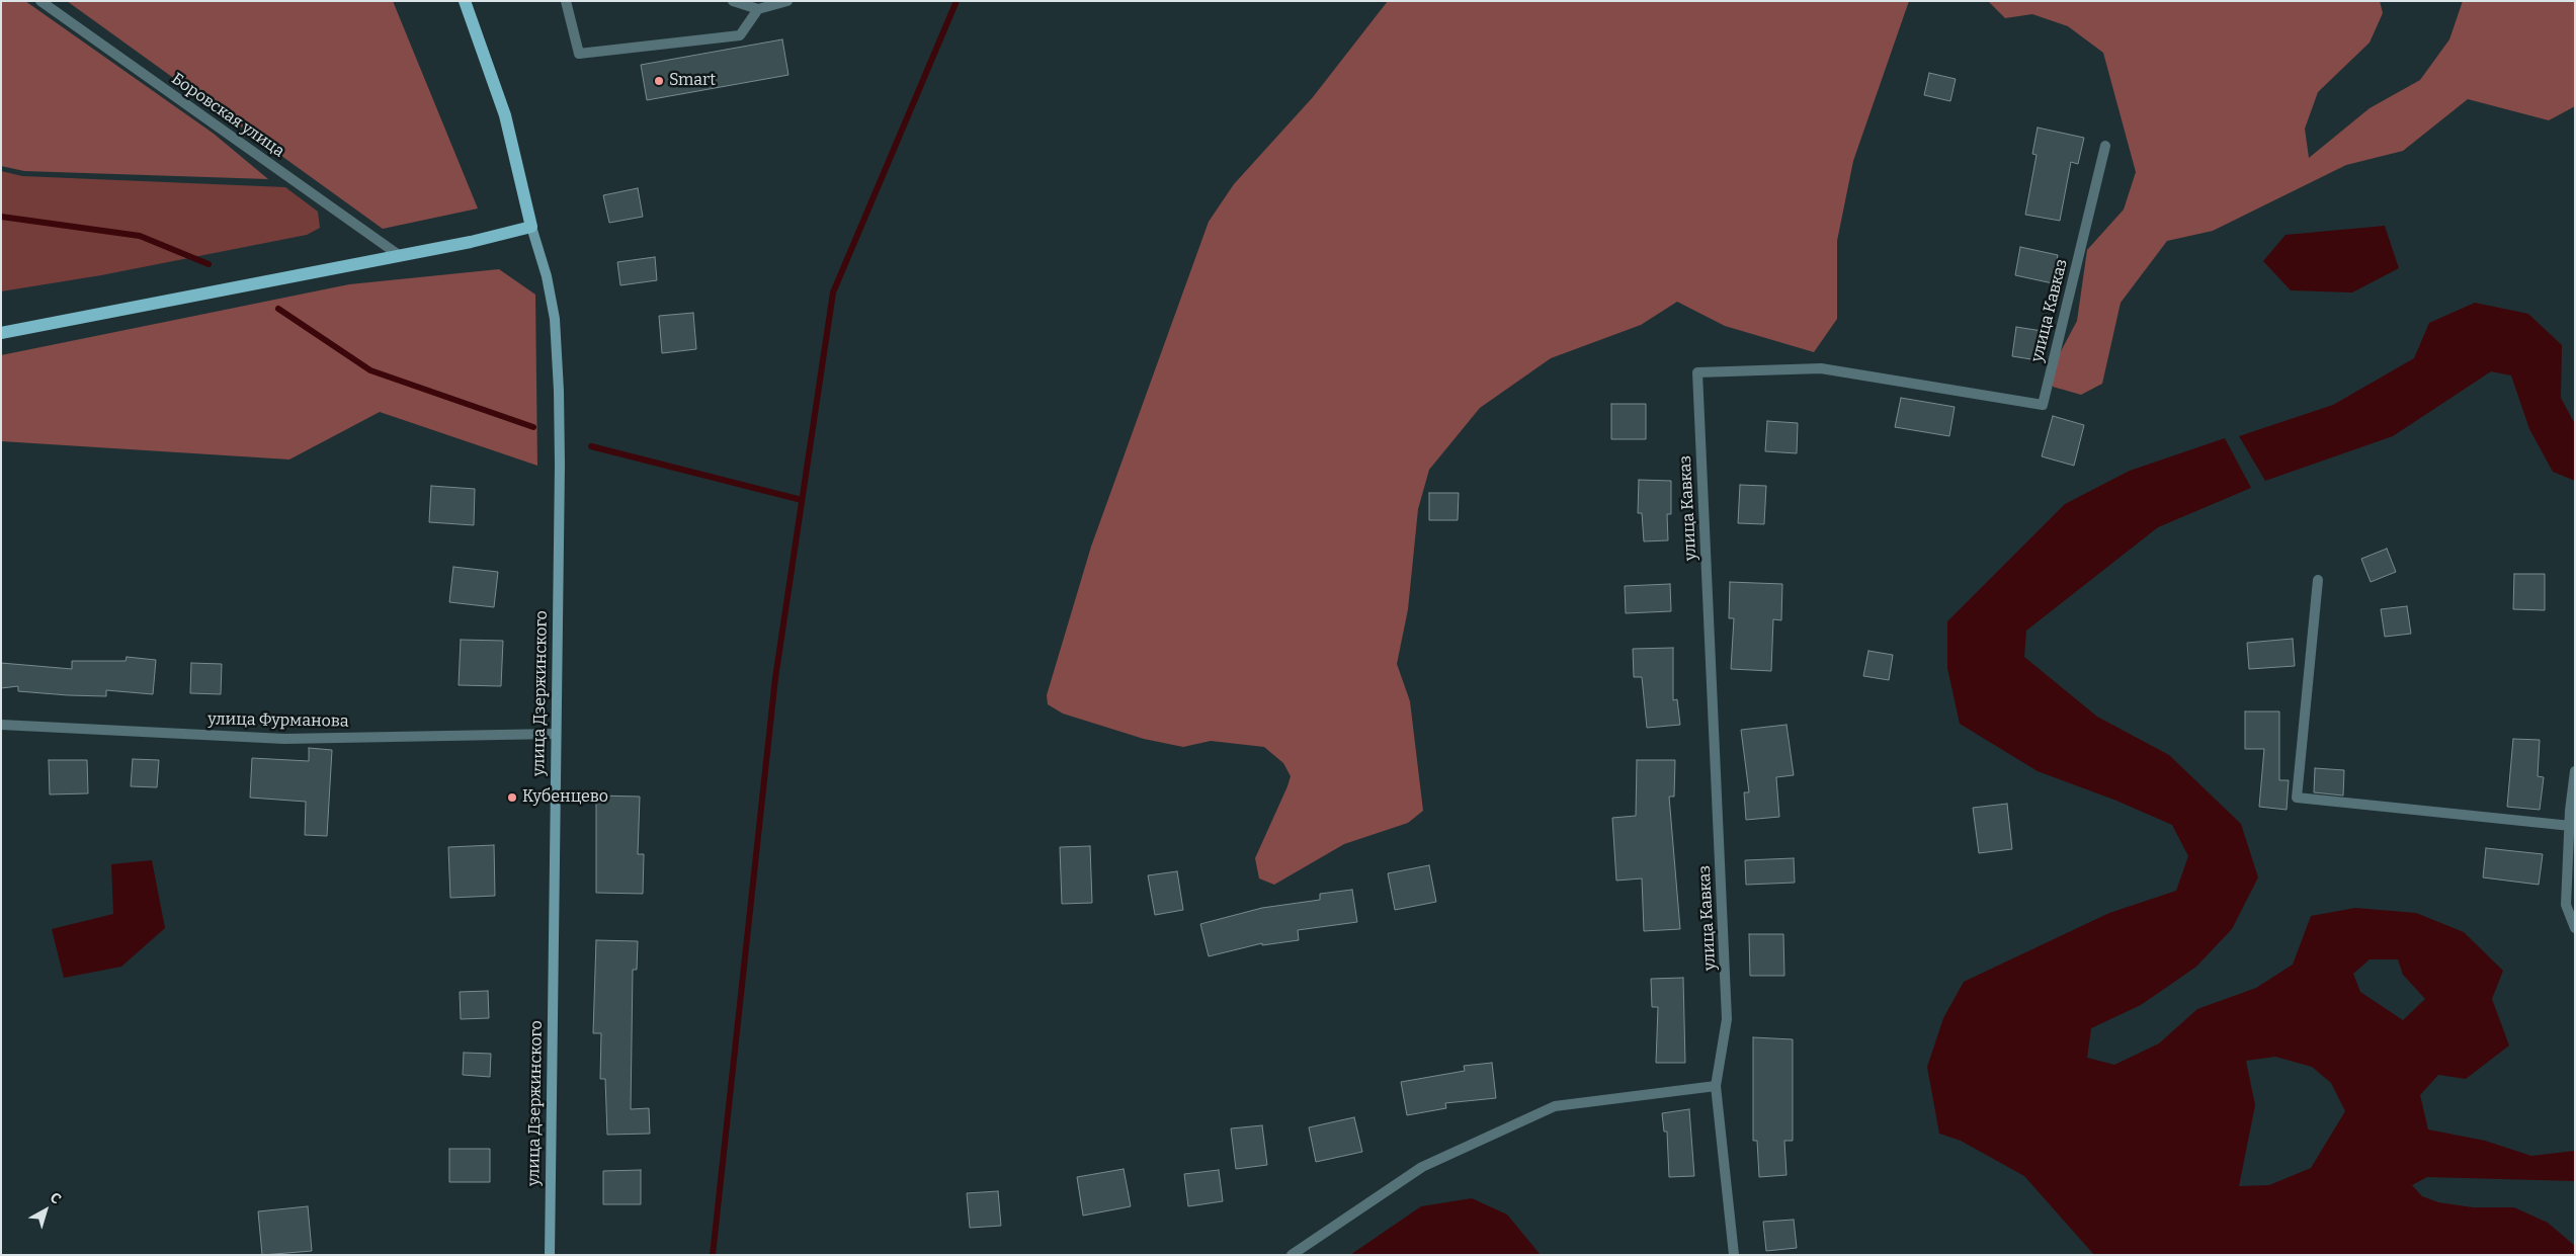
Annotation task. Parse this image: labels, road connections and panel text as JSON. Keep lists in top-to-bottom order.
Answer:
{
  "streets": {
    "main road": ["улица Дзержинского"],
    "street": ["Боровская улица", "улица Кавказ", "улица Фурманова"]
  },
  "crossings": [
    ["улица Дзержинского", "улица Фурманова"]
  ],
  "places": ["Smart", "Кубенцево"],
  "north": "top right"
}
